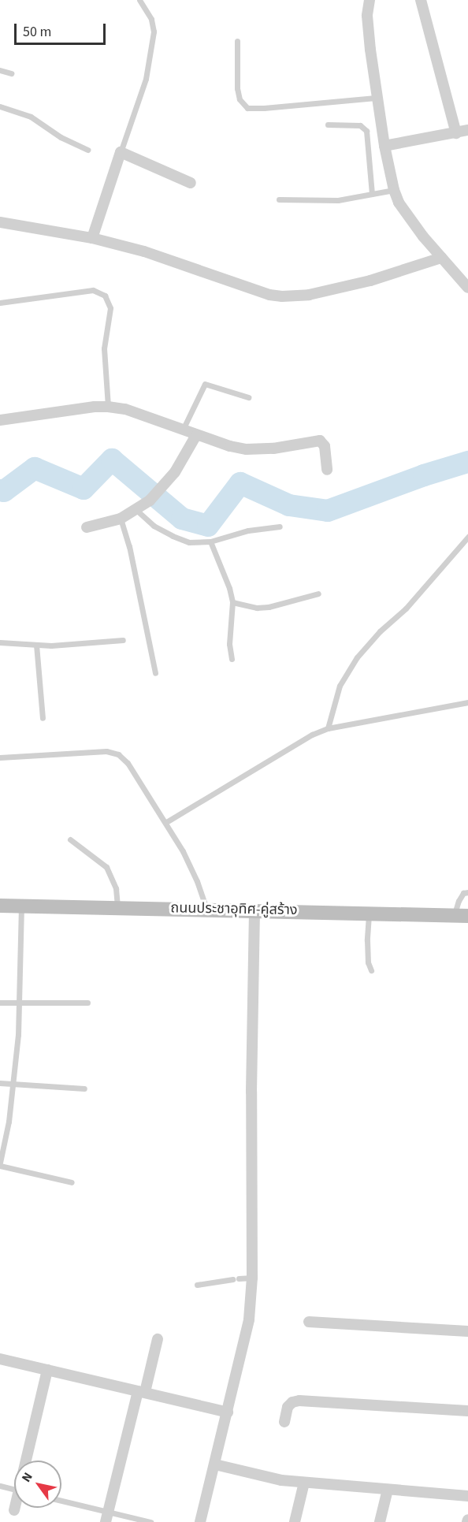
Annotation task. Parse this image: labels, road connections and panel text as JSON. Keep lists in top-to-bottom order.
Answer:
{
  "streets": {
    "main road": ["ถนนประชาอุทิศ-คู่สร้าง"]
  },
  "scale_bar": "50 m",
  "north": "top left"
}
